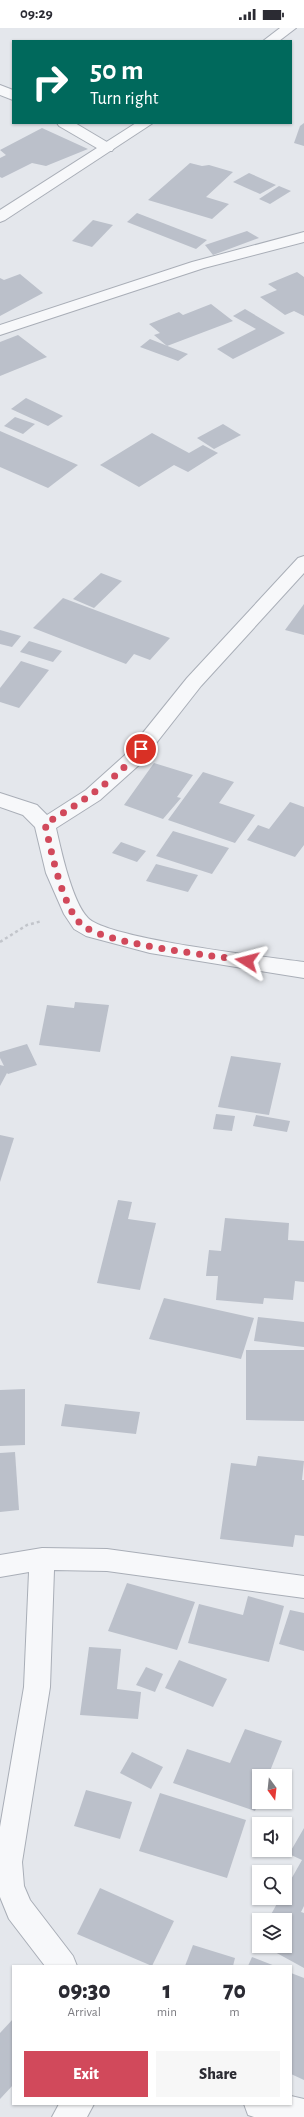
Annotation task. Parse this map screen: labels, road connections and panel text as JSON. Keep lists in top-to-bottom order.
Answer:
{
  "north": "bottom",
  "page": {
    "status": "09:29",
    "turn": ["50 m", "Turn right"],
    "eta": [
      "09:30",
      "Arrival",
      "1",
      "min",
      "70",
      "m"
    ],
    "buttons": ["Exit", "Share"]
  }
}
